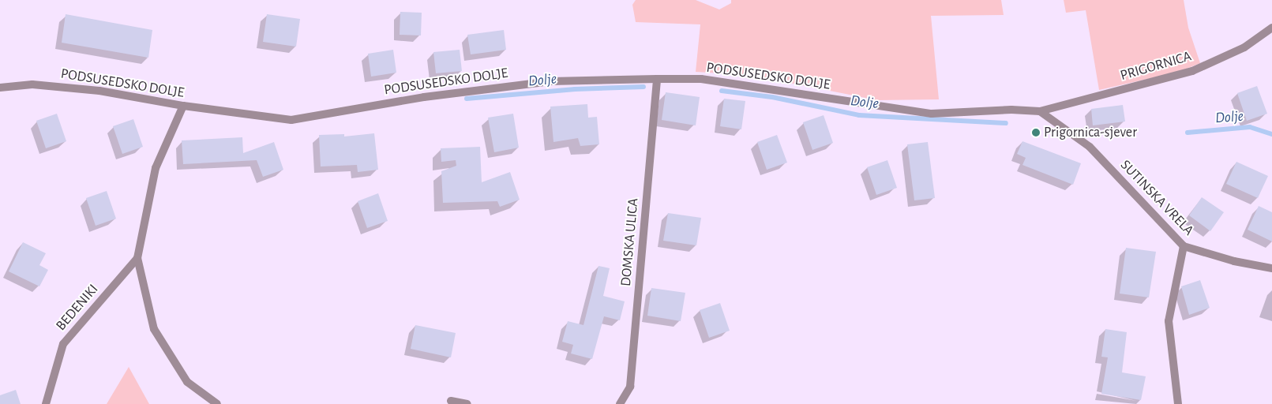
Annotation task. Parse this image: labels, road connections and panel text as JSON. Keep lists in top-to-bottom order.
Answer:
{
  "streets": {
    "street": [
      "PRIGORNICA",
      "PODSUSEDSKO DOLJE",
      "SUTINSKA VRELA",
      "DOMSKA ULICA",
      "BEDENIKI"
    ]
  },
  "crossings": [
    ["PRIGORNICA", "PODSUSEDSKO DOLJE"],
    ["PRIGORNICA", "SUTINSKA VRELA"],
    ["PODSUSEDSKO DOLJE", "SUTINSKA VRELA"],
    ["PODSUSEDSKO DOLJE", "DOMSKA ULICA"]
  ],
  "water": ["Dolje"],
  "places": ["Prigornica-sjever"]
}
